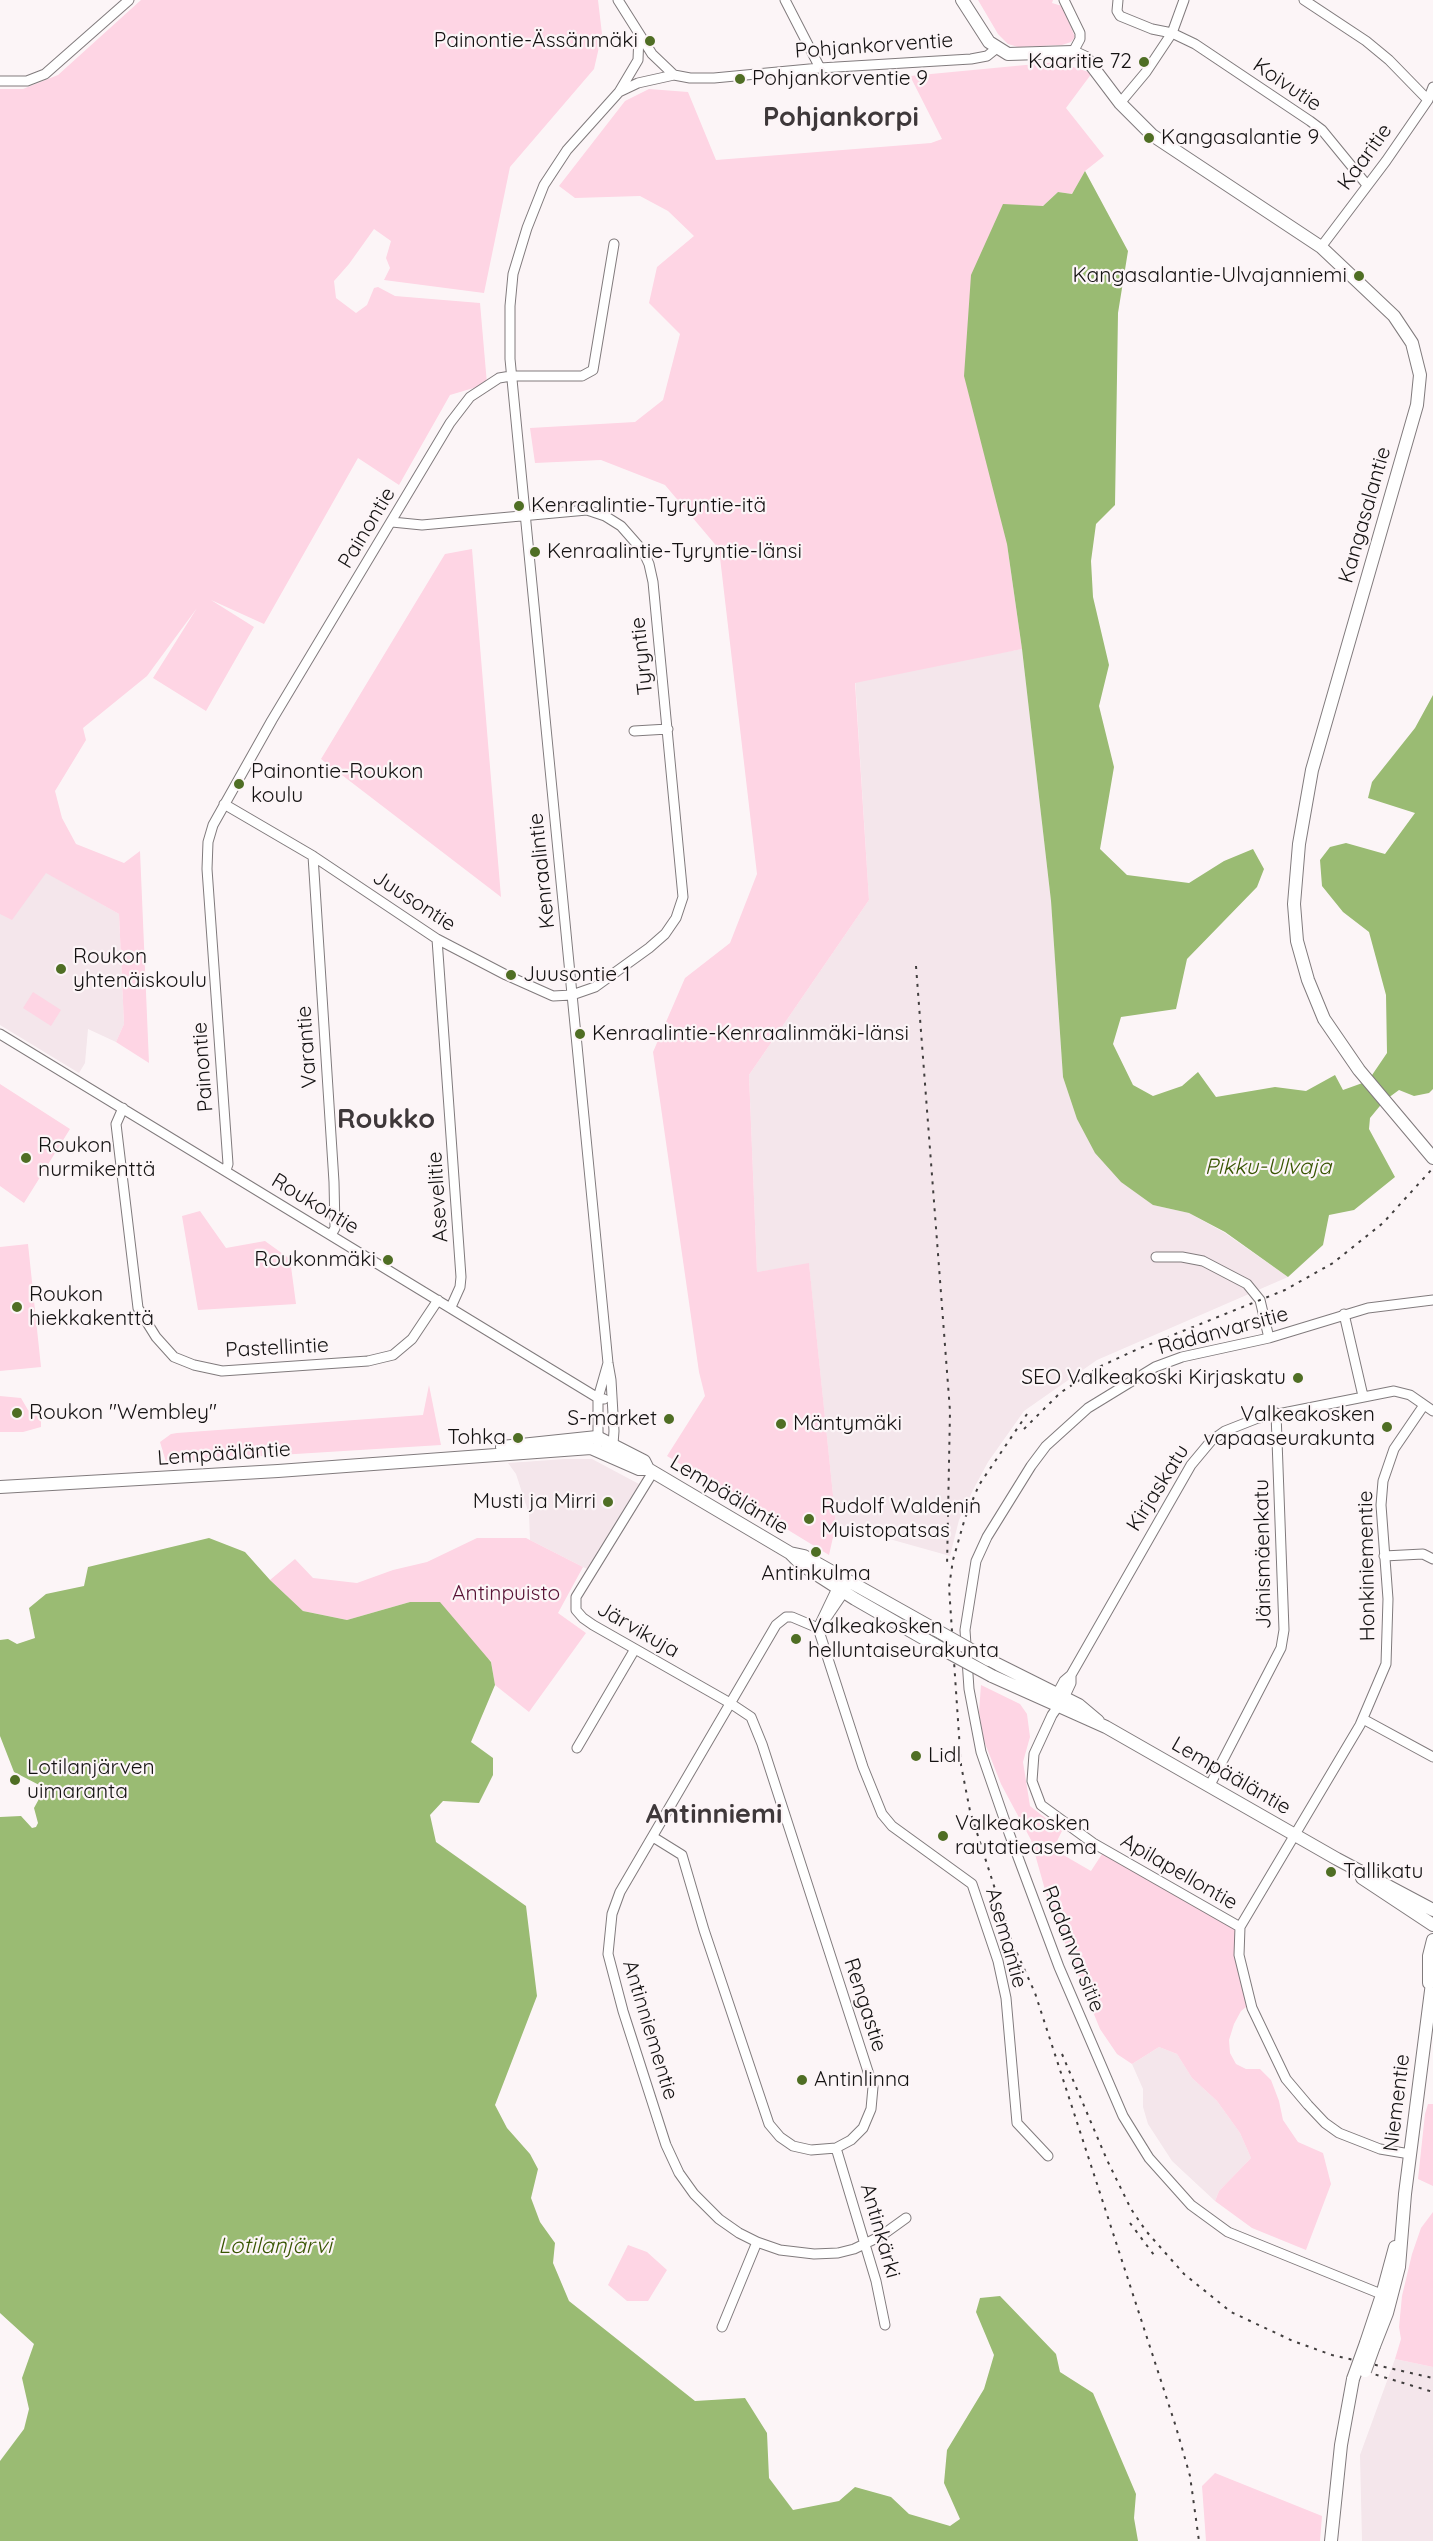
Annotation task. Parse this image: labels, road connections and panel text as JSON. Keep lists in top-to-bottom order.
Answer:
{
  "streets": {
    "main road": ["Kangasalantie", "Lempääläntie", "Niementie"],
    "street": [
      "Pohjankorventie",
      "Koivutie",
      "Kaaritie",
      "Painontie",
      "Tyryntie",
      "Kenraalintie",
      "Juusontie",
      "Varantie",
      "Asevelitie",
      "Roukontie",
      "Radanvarsitie",
      "Pastellintie",
      "Kirjaskatu",
      "Jänismäenkatu",
      "Honkiniementie",
      "Järvikuja",
      "Apilapellontie",
      "Asemantie",
      "Rengastie",
      "Antinniementie",
      "Antinkärki"
    ]
  },
  "crossings": [
    ["Koivutie", "Kaaritie"],
    ["Kaaritie", "Kangasalantie"],
    ["Painontie", "Tyryntie"],
    ["Painontie", "Kenraalintie"],
    ["Painontie", "Juusontie"],
    ["Painontie", "Roukontie"],
    ["Tyryntie", "Kenraalintie"],
    ["Tyryntie", "Juusontie"],
    ["Kenraalintie", "Juusontie"],
    ["Kenraalintie", "Roukontie"],
    ["Kenraalintie", "Lempääläntie"],
    ["Juusontie", "Varantie"],
    ["Juusontie", "Asevelitie"],
    ["Varantie", "Roukontie"],
    ["Asevelitie", "Roukontie"],
    ["Roukontie", "Pastellintie"],
    ["Radanvarsitie", "Niementie"],
    ["Lempääläntie", "Kirjaskatu"],
    ["Lempääläntie", "Jänismäenkatu"],
    ["Lempääläntie", "Honkiniementie"],
    ["Lempääläntie", "Järvikuja"],
    ["Lempääläntie", "Apilapellontie"],
    ["Kirjaskatu", "Jänismäenkatu"],
    ["Kirjaskatu", "Honkiniementie"],
    ["Kirjaskatu", "Apilapellontie"],
    ["Honkiniementie", "Apilapellontie"],
    ["Honkiniementie", "Niementie"],
    ["Järvikuja", "Rengastie"],
    ["Järvikuja", "Antinniementie"],
    ["Asemantie", "Antinniementie"],
    ["Rengastie", "Antinniementie"],
    ["Rengastie", "Antinkärki"],
    ["Antinniementie", "Antinkärki"]
  ],
  "districts": ["Pohjankorpi", "Roukko", "Antinniemi"],
  "water": ["Pikku-Ulvaja", "Lotilanjärvi"],
  "parks": ["Antinpuisto"],
  "places": [
    "Painontie-Ässänmäki",
    "Kaaritie 72",
    "Pohjankorventie 9",
    "Kangasalantie 9",
    "Kangasalantie-Ulvajanniemi",
    "Kenraalintie-Tyryntie-itä",
    "Kenraalintie-Tyryntie-länsi",
    "Painontie-Roukon koulu",
    "Roukon yhtenäiskoulu",
    "Juusontie 1",
    "Kenraalintie-Kenraalinmäki-länsi",
    "Roukon nurmikenttä",
    "Roukonmäki",
    "Roukon hiekkakenttä",
    "SEO Valkeakoski Kirjaskatu",
    "Roukon \"Wembley\"",
    "S-market",
    "Mäntymäki",
    "Valkeakosken vapaaseurakunta",
    "Tohka",
    "Musti ja Mirri",
    "Rudolf Waldenin Muistopatsas",
    "Antinkulma",
    "Valkeakosken helluntaiseurakunta",
    "Lidl",
    "Lotilanjärven uimaranta",
    "Valkeakosken rautatieasema",
    "Tallikatu",
    "Antinlinna"
  ]
}
